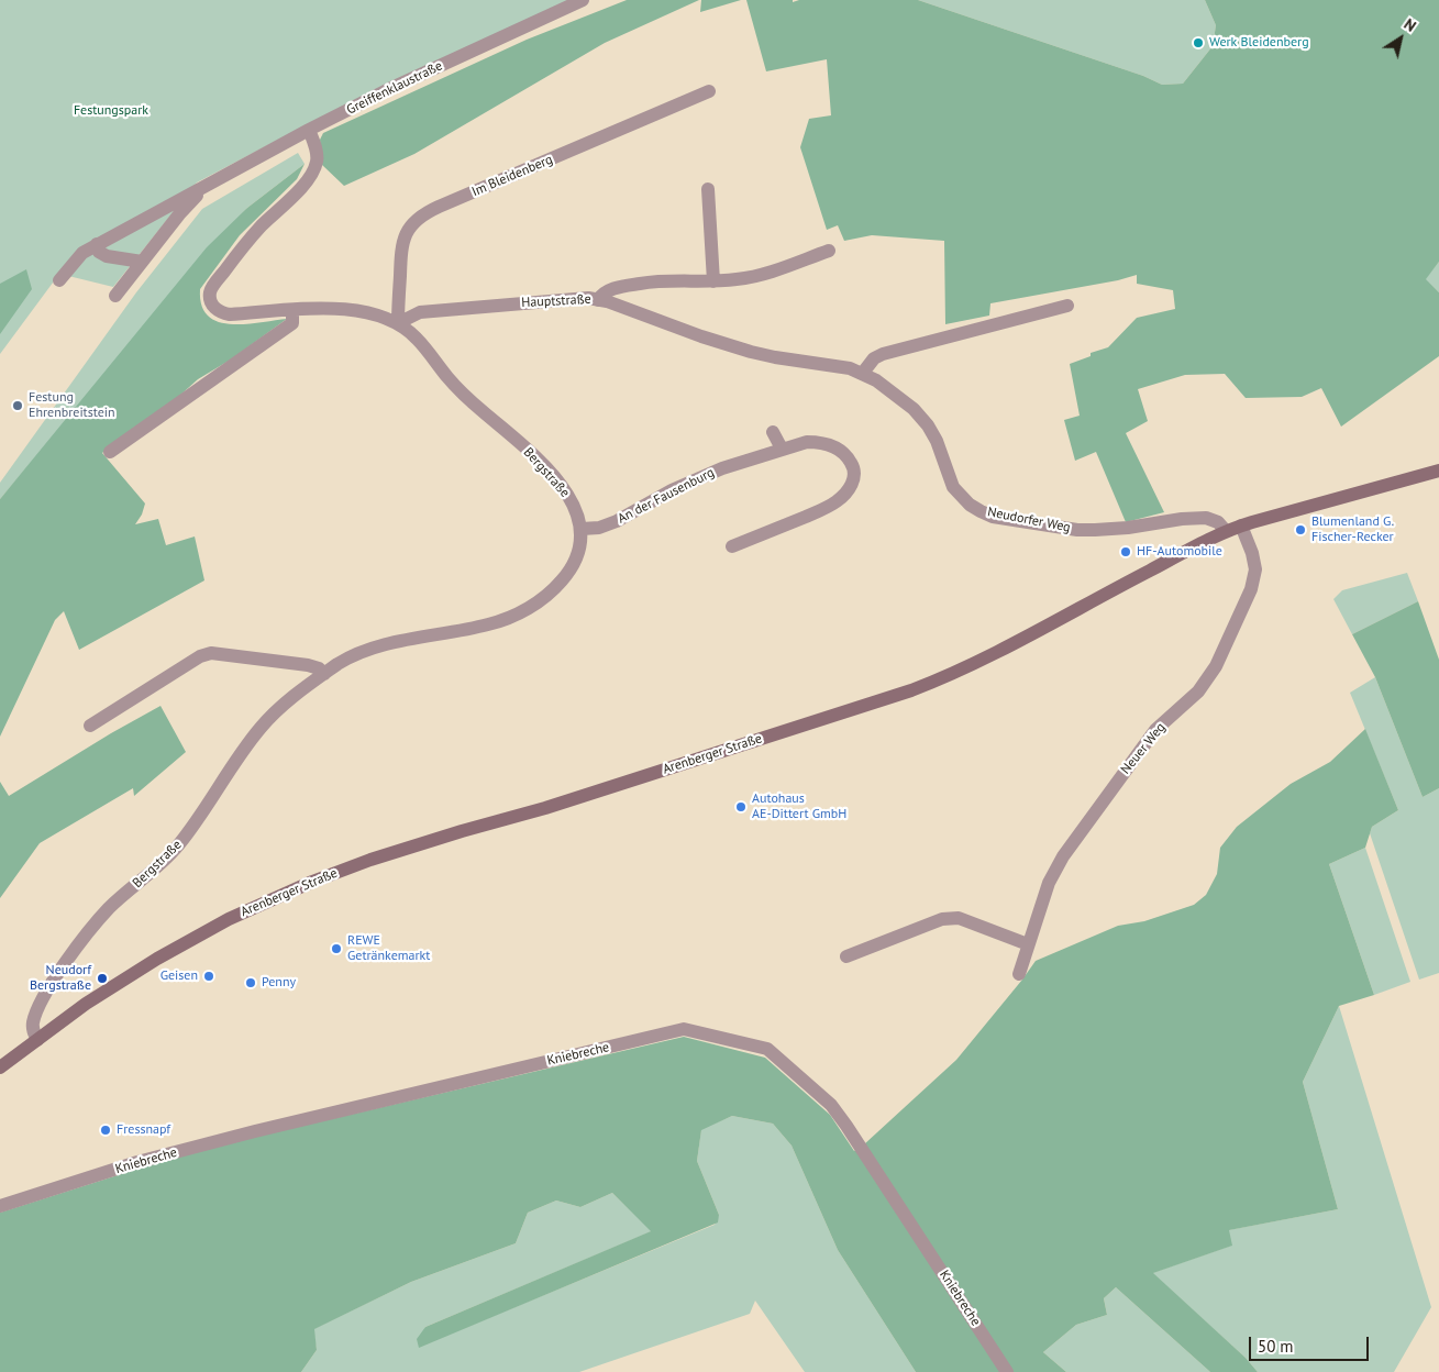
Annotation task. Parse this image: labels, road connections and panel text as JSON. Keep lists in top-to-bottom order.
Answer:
{
  "streets": {
    "main road": ["Arenberger Straße"],
    "street": [
      "Greiffenklaustraße",
      "Im Bleidenberg",
      "Hauptstraße",
      "Bergstraße",
      "An der Fausenburg",
      "Neudorfer Weg",
      "Neuer Weg",
      "Kniebreche"
    ]
  },
  "crossings": [
    ["Greiffenklaustraße", "Bergstraße"],
    ["Im Bleidenberg", "Hauptstraße"],
    ["Im Bleidenberg", "Bergstraße"],
    ["Hauptstraße", "Bergstraße"],
    ["Hauptstraße", "Neudorfer Weg"],
    ["Bergstraße", "An der Fausenburg"],
    ["Bergstraße", "Arenberger Straße"],
    ["Neudorfer Weg", "Arenberger Straße"],
    ["Neuer Weg", "Arenberger Straße"]
  ],
  "parks": ["Festungspark"],
  "places": [
    "Werk Bleidenberg",
    "Festung Ehrenbreitstein",
    "Blumenland G. Fischer-Recker",
    "HF-Automobile",
    "Autohaus AE-Dittert GmbH",
    "REWE Getränkemarkt",
    "Geisen",
    "Neudorf Bergstraße",
    "Penny",
    "Fressnapf"
  ],
  "scale_bar": "50 m",
  "north": "top right"
}
